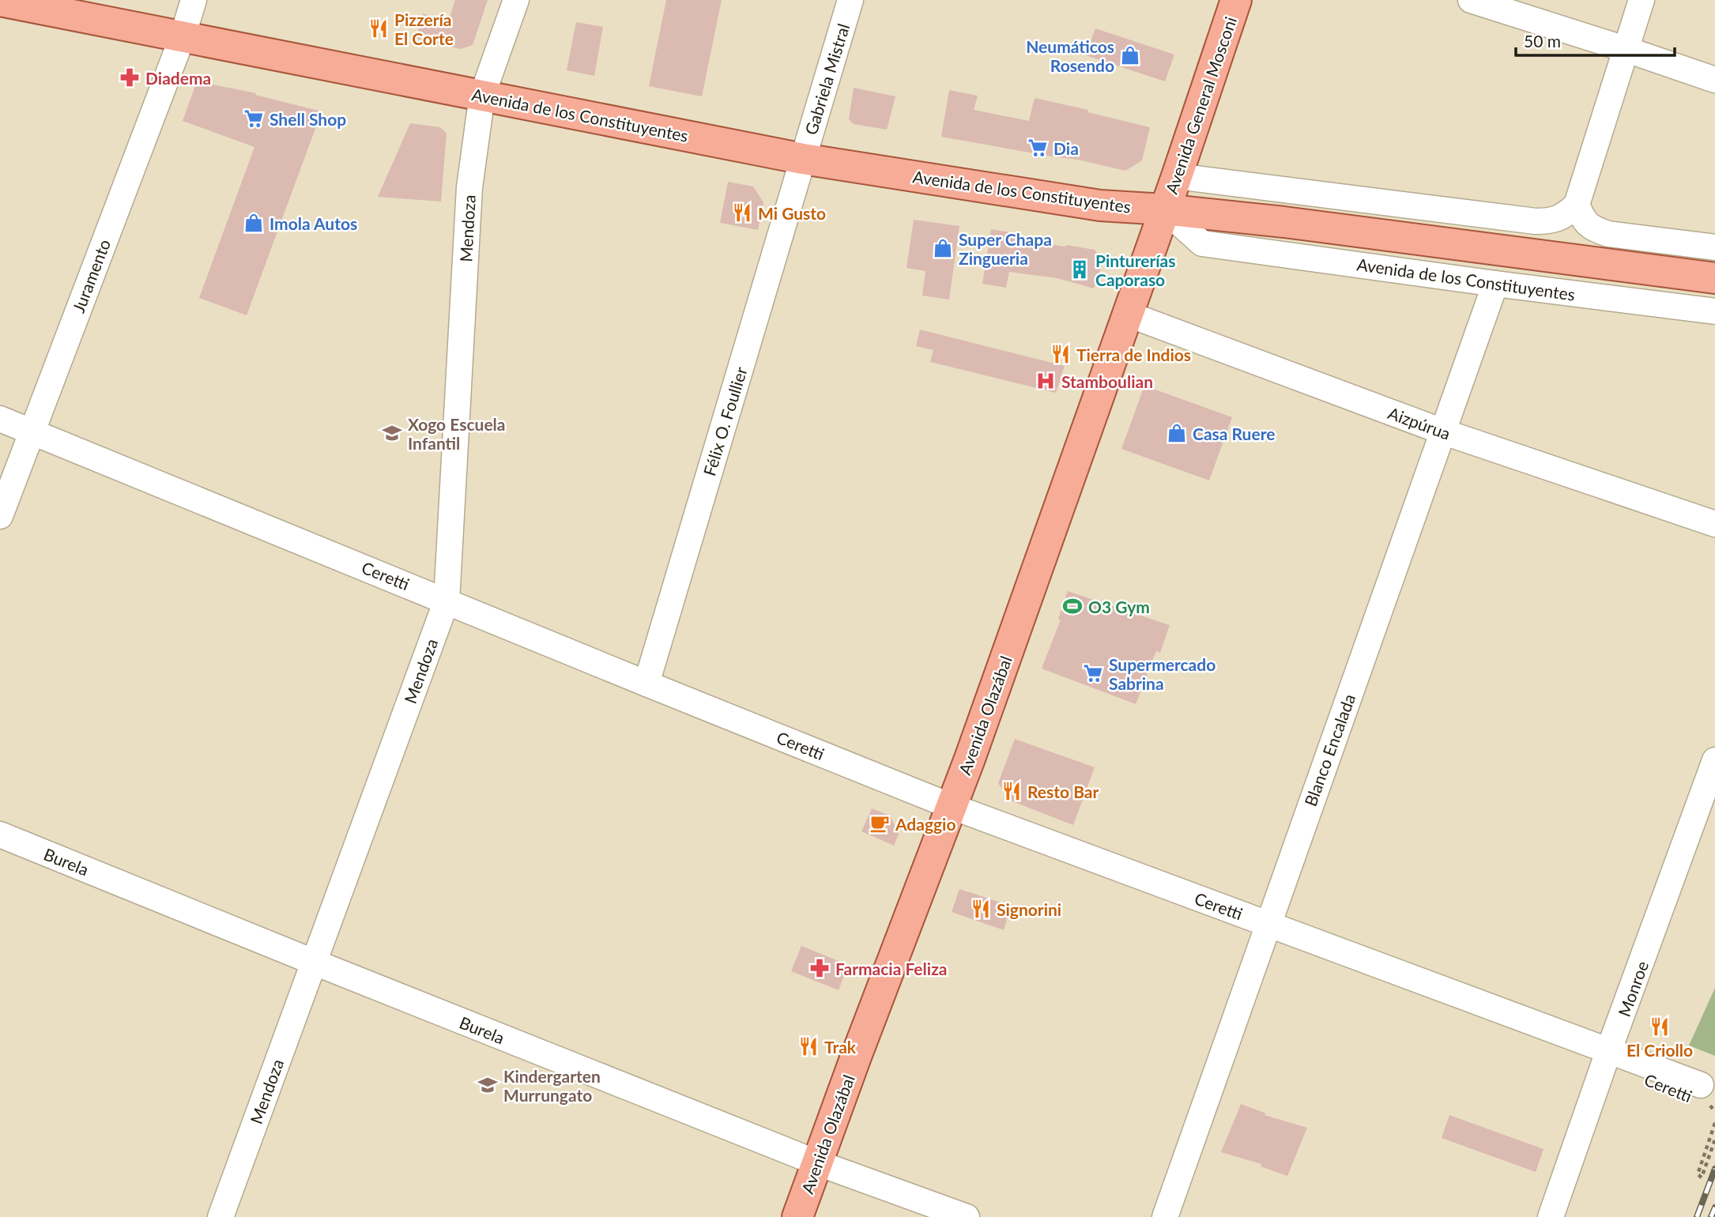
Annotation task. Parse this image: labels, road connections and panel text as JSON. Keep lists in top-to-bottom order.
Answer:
{
  "streets": {
    "main road": ["Avenida General Mosconi", "Avenida de los Constituyentes", "Avenida Olazábal"],
    "street": [
      "Gabriela Mistral",
      "Mendoza",
      "Juramento",
      "Félix O. Foullier",
      "Aizpúrua",
      "Ceretti",
      "Blanco Encalada",
      "Burela",
      "Monroe"
    ]
  },
  "crossings": [
    ["Gabriela Mistral", "Avenida de los Constituyentes"],
    ["Gabriela Mistral", "Félix O. Foullier"],
    ["Avenida General Mosconi", "Avenida de los Constituyentes"],
    ["Avenida General Mosconi", "Avenida Olazábal"],
    ["Avenida de los Constituyentes", "Mendoza"],
    ["Avenida de los Constituyentes", "Juramento"],
    ["Avenida de los Constituyentes", "Félix O. Foullier"],
    ["Avenida de los Constituyentes", "Avenida Olazábal"],
    ["Avenida de los Constituyentes", "Blanco Encalada"],
    ["Mendoza", "Ceretti"],
    ["Mendoza", "Burela"],
    ["Juramento", "Ceretti"],
    ["Félix O. Foullier", "Ceretti"],
    ["Aizpúrua", "Avenida Olazábal"],
    ["Aizpúrua", "Blanco Encalada"],
    ["Ceretti", "Avenida Olazábal"],
    ["Ceretti", "Blanco Encalada"],
    ["Ceretti", "Monroe"],
    ["Avenida Olazábal", "Burela"]
  ],
  "places": {
    "restaurant": [
      "Pizzería El Corte",
      "Mi Gusto",
      "Tierra de Indios",
      "Resto Bar",
      "Signorini",
      "El Criollo",
      "Trak"
    ],
    "shop": [
      "Neumáticos Rosendo",
      "Imola Autos",
      "Super Chapa Zingueria",
      "Casa Ruere"
    ],
    "pharmacy": ["Diadema", "Farmacia Feliza"],
    "supermarket": ["Shell Shop", "Dia", "Supermercado Sabrina"],
    "building": ["Pinturerías Caporaso"],
    "hospital": ["Stamboulian"],
    "school or university": ["Xogo Escuela Infantil", "Kindergarten Murrungato"],
    "sports": ["O3 Gym"],
    "cafe": ["Adaggio"]
  },
  "scale_bar": "50 m"
}
